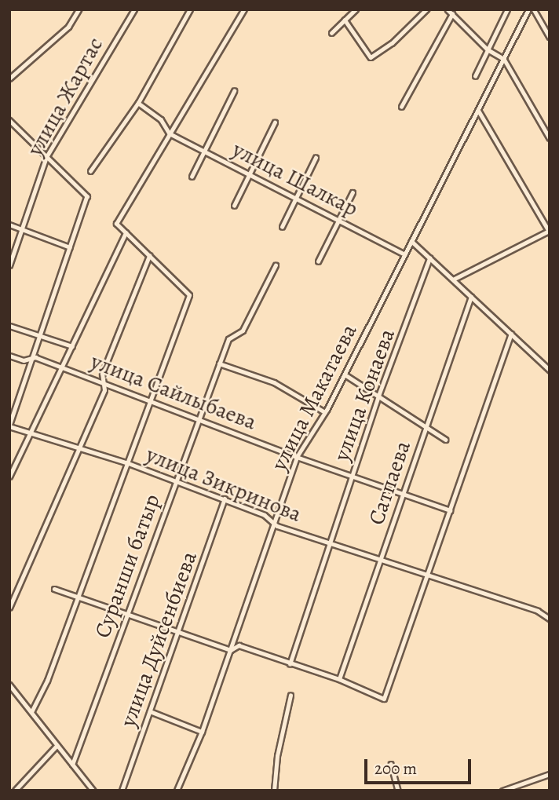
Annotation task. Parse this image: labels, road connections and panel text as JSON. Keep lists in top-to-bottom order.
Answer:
{
  "streets": {
    "street": [
      "улица Жартас",
      "улица Шалкар",
      "улица Сайлыбаева",
      "улица Конаева",
      "улица Макатаева",
      "Сатпаева",
      "улица Зикринова",
      "Суранши батыр",
      "улица Дуйсенбиева"
    ]
  },
  "crossings": [
    ["улица Шалкар", "улица Макатаева"],
    ["улица Сайлыбаева", "улица Конаева"],
    ["улица Сайлыбаева", "улица Макатаева"],
    ["улица Сайлыбаева", "Сатпаева"],
    ["улица Сайлыбаева", "Суранши батыр"],
    ["улица Конаева", "улица Зикринова"],
    ["улица Макатаева", "улица Зикринова"],
    ["Сатпаева", "улица Зикринова"],
    ["улица Зикринова", "Суранши батыр"],
    ["улица Зикринова", "улица Дуйсенбиева"]
  ],
  "scale_bar": "200 m"
}
